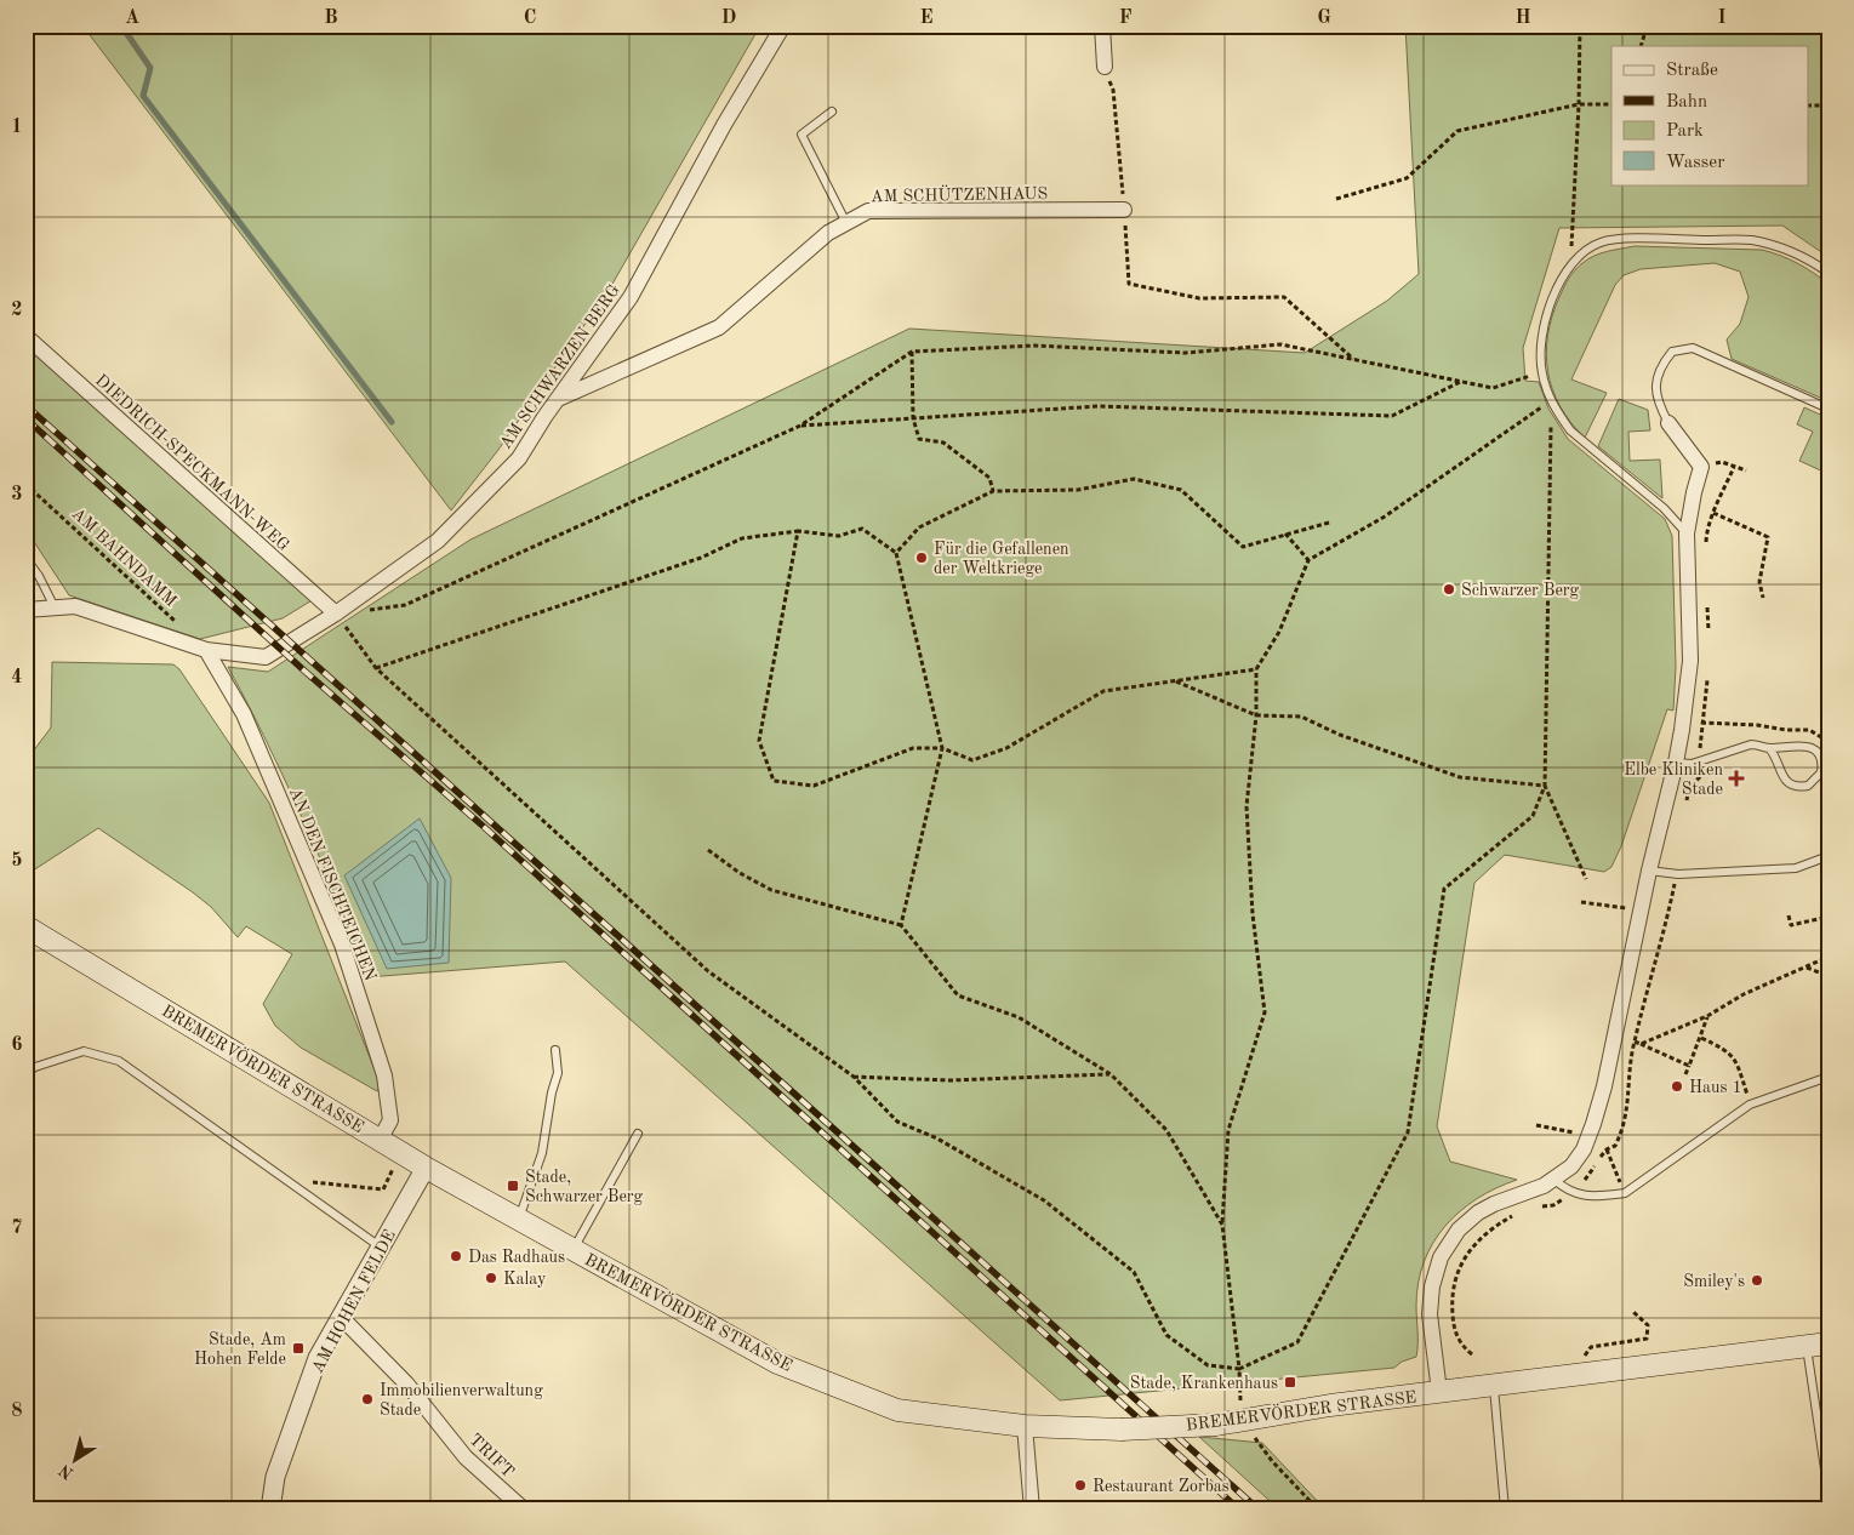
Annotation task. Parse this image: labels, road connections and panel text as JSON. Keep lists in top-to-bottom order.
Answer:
{
  "streets": {
    "main road": ["BREMERVÖRDER STRASSE"],
    "street": [
      "AM SCHÜTZENHAUS",
      "AM SCHWARZEN BERG",
      "DIEDRICH-SPECKMANN-WEG",
      "AN DEN FISCHTEICHEN",
      "AM HOHEN FELDE",
      "TRIFT"
    ],
    "path": ["AM BAHNDAMM"]
  },
  "crossings": [
    ["AM SCHÜTZENHAUS", "AM SCHWARZEN BERG"],
    ["AM SCHWARZEN BERG", "DIEDRICH-SPECKMANN-WEG"],
    ["AM SCHWARZEN BERG", "AN DEN FISCHTEICHEN"],
    ["AN DEN FISCHTEICHEN", "BREMERVÖRDER STRASSE"],
    ["BREMERVÖRDER STRASSE", "AM HOHEN FELDE"],
    ["AM HOHEN FELDE", "TRIFT"]
  ],
  "places": {
    "other": [
      "Für die Gefallenen der Weltkriege",
      "Schwarzer Berg",
      "Haus 1",
      "Das Radhaus",
      "Kalay",
      "Smiley's",
      "Immobilienverwaltung Stade",
      "Restaurant Zorbas"
    ],
    "health": ["Elbe Kliniken Stade"],
    "transit": ["Stade, Schwarzer Berg", "Stade, Am Hohen Felde", "Stade, Krankenhaus"]
  },
  "legend": [
    "Straße",
    "Bahn",
    "Park",
    "Wasser"
  ],
  "north": "bottom left",
  "grid": {
    "columns": [
      "A",
      "B",
      "C",
      "D",
      "E",
      "F",
      "G",
      "H",
      "I"
    ],
    "rows": [
      "1",
      "2",
      "3",
      "4",
      "5",
      "6",
      "7",
      "8"
    ]
  }
}
